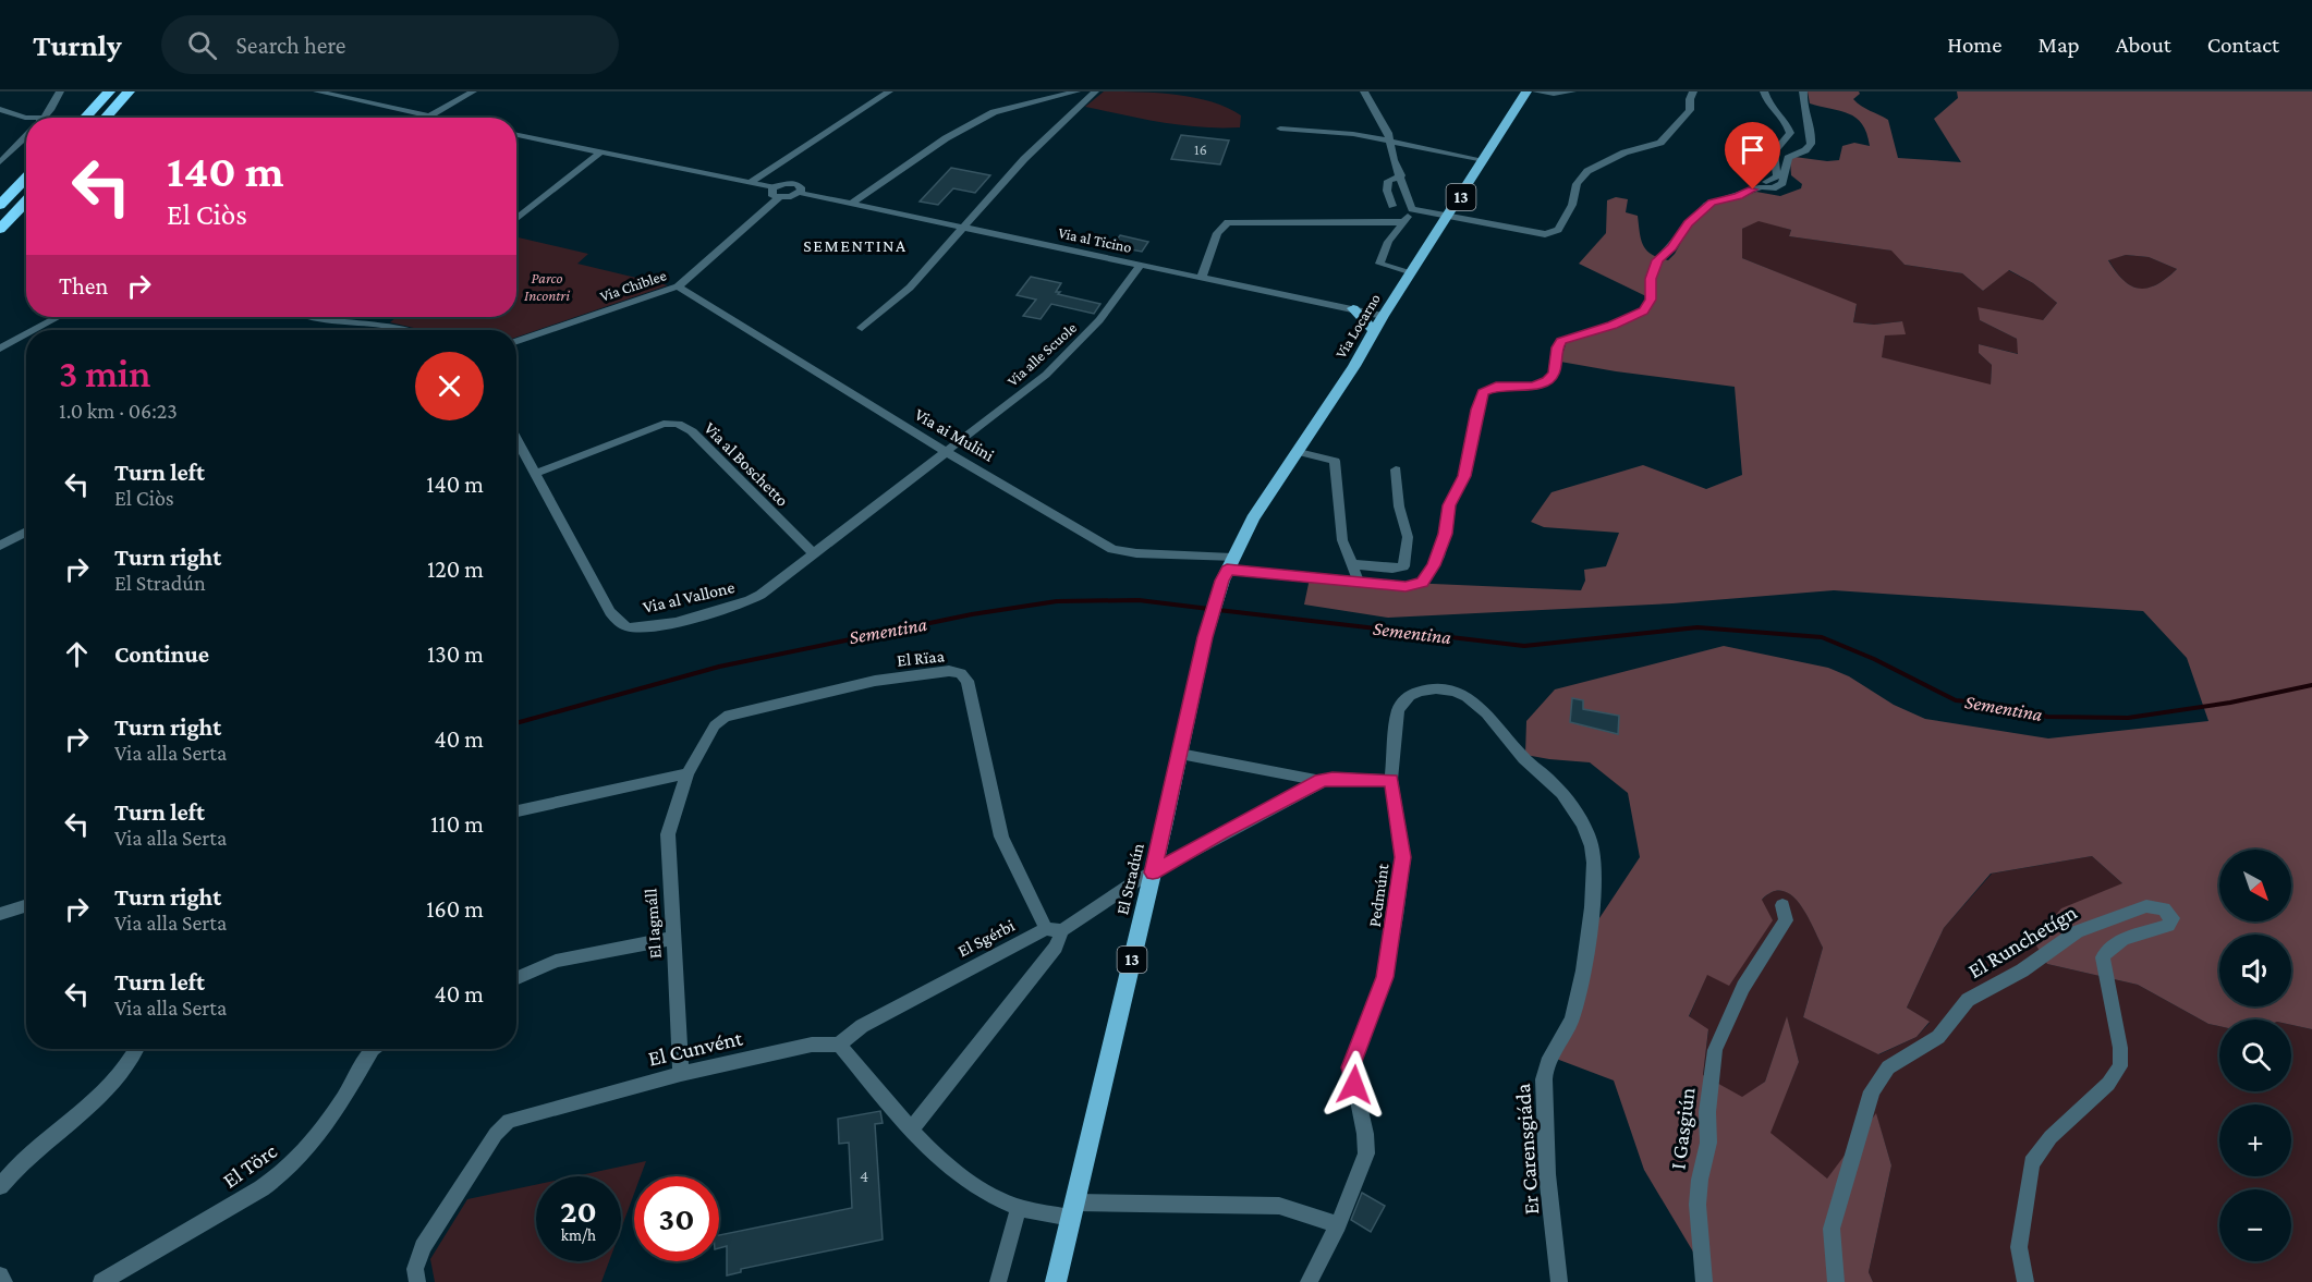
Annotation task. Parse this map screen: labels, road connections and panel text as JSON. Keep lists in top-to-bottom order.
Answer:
{
  "streets": {
    "main road": ["13", "Via Locarno", "El Stradún"],
    "street": [
      "Via al Ticino",
      "Via Chiblee",
      "Via alle Scuole",
      "Via ai Mulini",
      "Via al Boschetto",
      "Via al Vallone",
      "El Rïaa",
      "Pedmúnt",
      "El Iagmáll",
      "El Sgérbi",
      "El Runchetígn",
      "El Cunvént",
      "I Gasgiún",
      "Er Carensgiáda",
      "El Törc"
    ]
  },
  "crossings": [
    ["Via al Ticino", "Via Locarno"],
    ["Via al Ticino", "Via alle Scuole"],
    ["Via Chiblee", "Via ai Mulini"],
    ["Via Locarno", "Via ai Mulini"],
    ["Via Locarno", "El Stradún"],
    ["Via alle Scuole", "Via ai Mulini"],
    ["Via alle Scuole", "Via al Vallone"],
    ["Via ai Mulini", "Via al Vallone"],
    ["Via ai Mulini", "El Stradún"],
    ["Via al Boschetto", "Via al Vallone"],
    ["El Rïaa", "El Iagmáll"],
    ["El Rïaa", "El Sgérbi"],
    ["El Stradún", "El Sgérbi"],
    ["Pedmúnt", "Er Carensgiáda"],
    ["El Iagmáll", "El Cunvént"],
    ["El Sgérbi", "El Cunvént"]
  ],
  "districts": ["SEMENTINA"],
  "water": ["Sementina"],
  "parks": ["Parco Incontri"],
  "house_numbers": ["16", "4"],
  "north": "bottom right",
  "page": {
    "header": "Turnly",
    "search": "Search here",
    "nav": [
      "Home",
      "Map",
      "About",
      "Contact"
    ],
    "turn": ["140 m", "El Ciòs"],
    "then": "Then",
    "heading": ["3 min", "1.0 km · 06:23"],
    "list": [
      {
        "name": "Turn left",
        "note": "El Ciòs",
        "value": "140 m"
      },
      {
        "name": "Turn right",
        "note": "El Stradún",
        "value": "120 m"
      },
      {
        "name": "Continue",
        "value": "130 m"
      },
      {
        "name": "Turn right",
        "note": "Via alla Serta",
        "value": "40 m"
      },
      {
        "name": "Turn left",
        "note": "Via alla Serta",
        "value": "110 m"
      },
      {
        "name": "Turn right",
        "note": "Via alla Serta",
        "value": "160 m"
      },
      {
        "name": "Turn left",
        "note": "Via alla Serta",
        "value": "40 m"
      }
    ],
    "map_buttons": ["+", "−"],
    "speed": "20 km/h",
    "limit": "30"
  }
}
